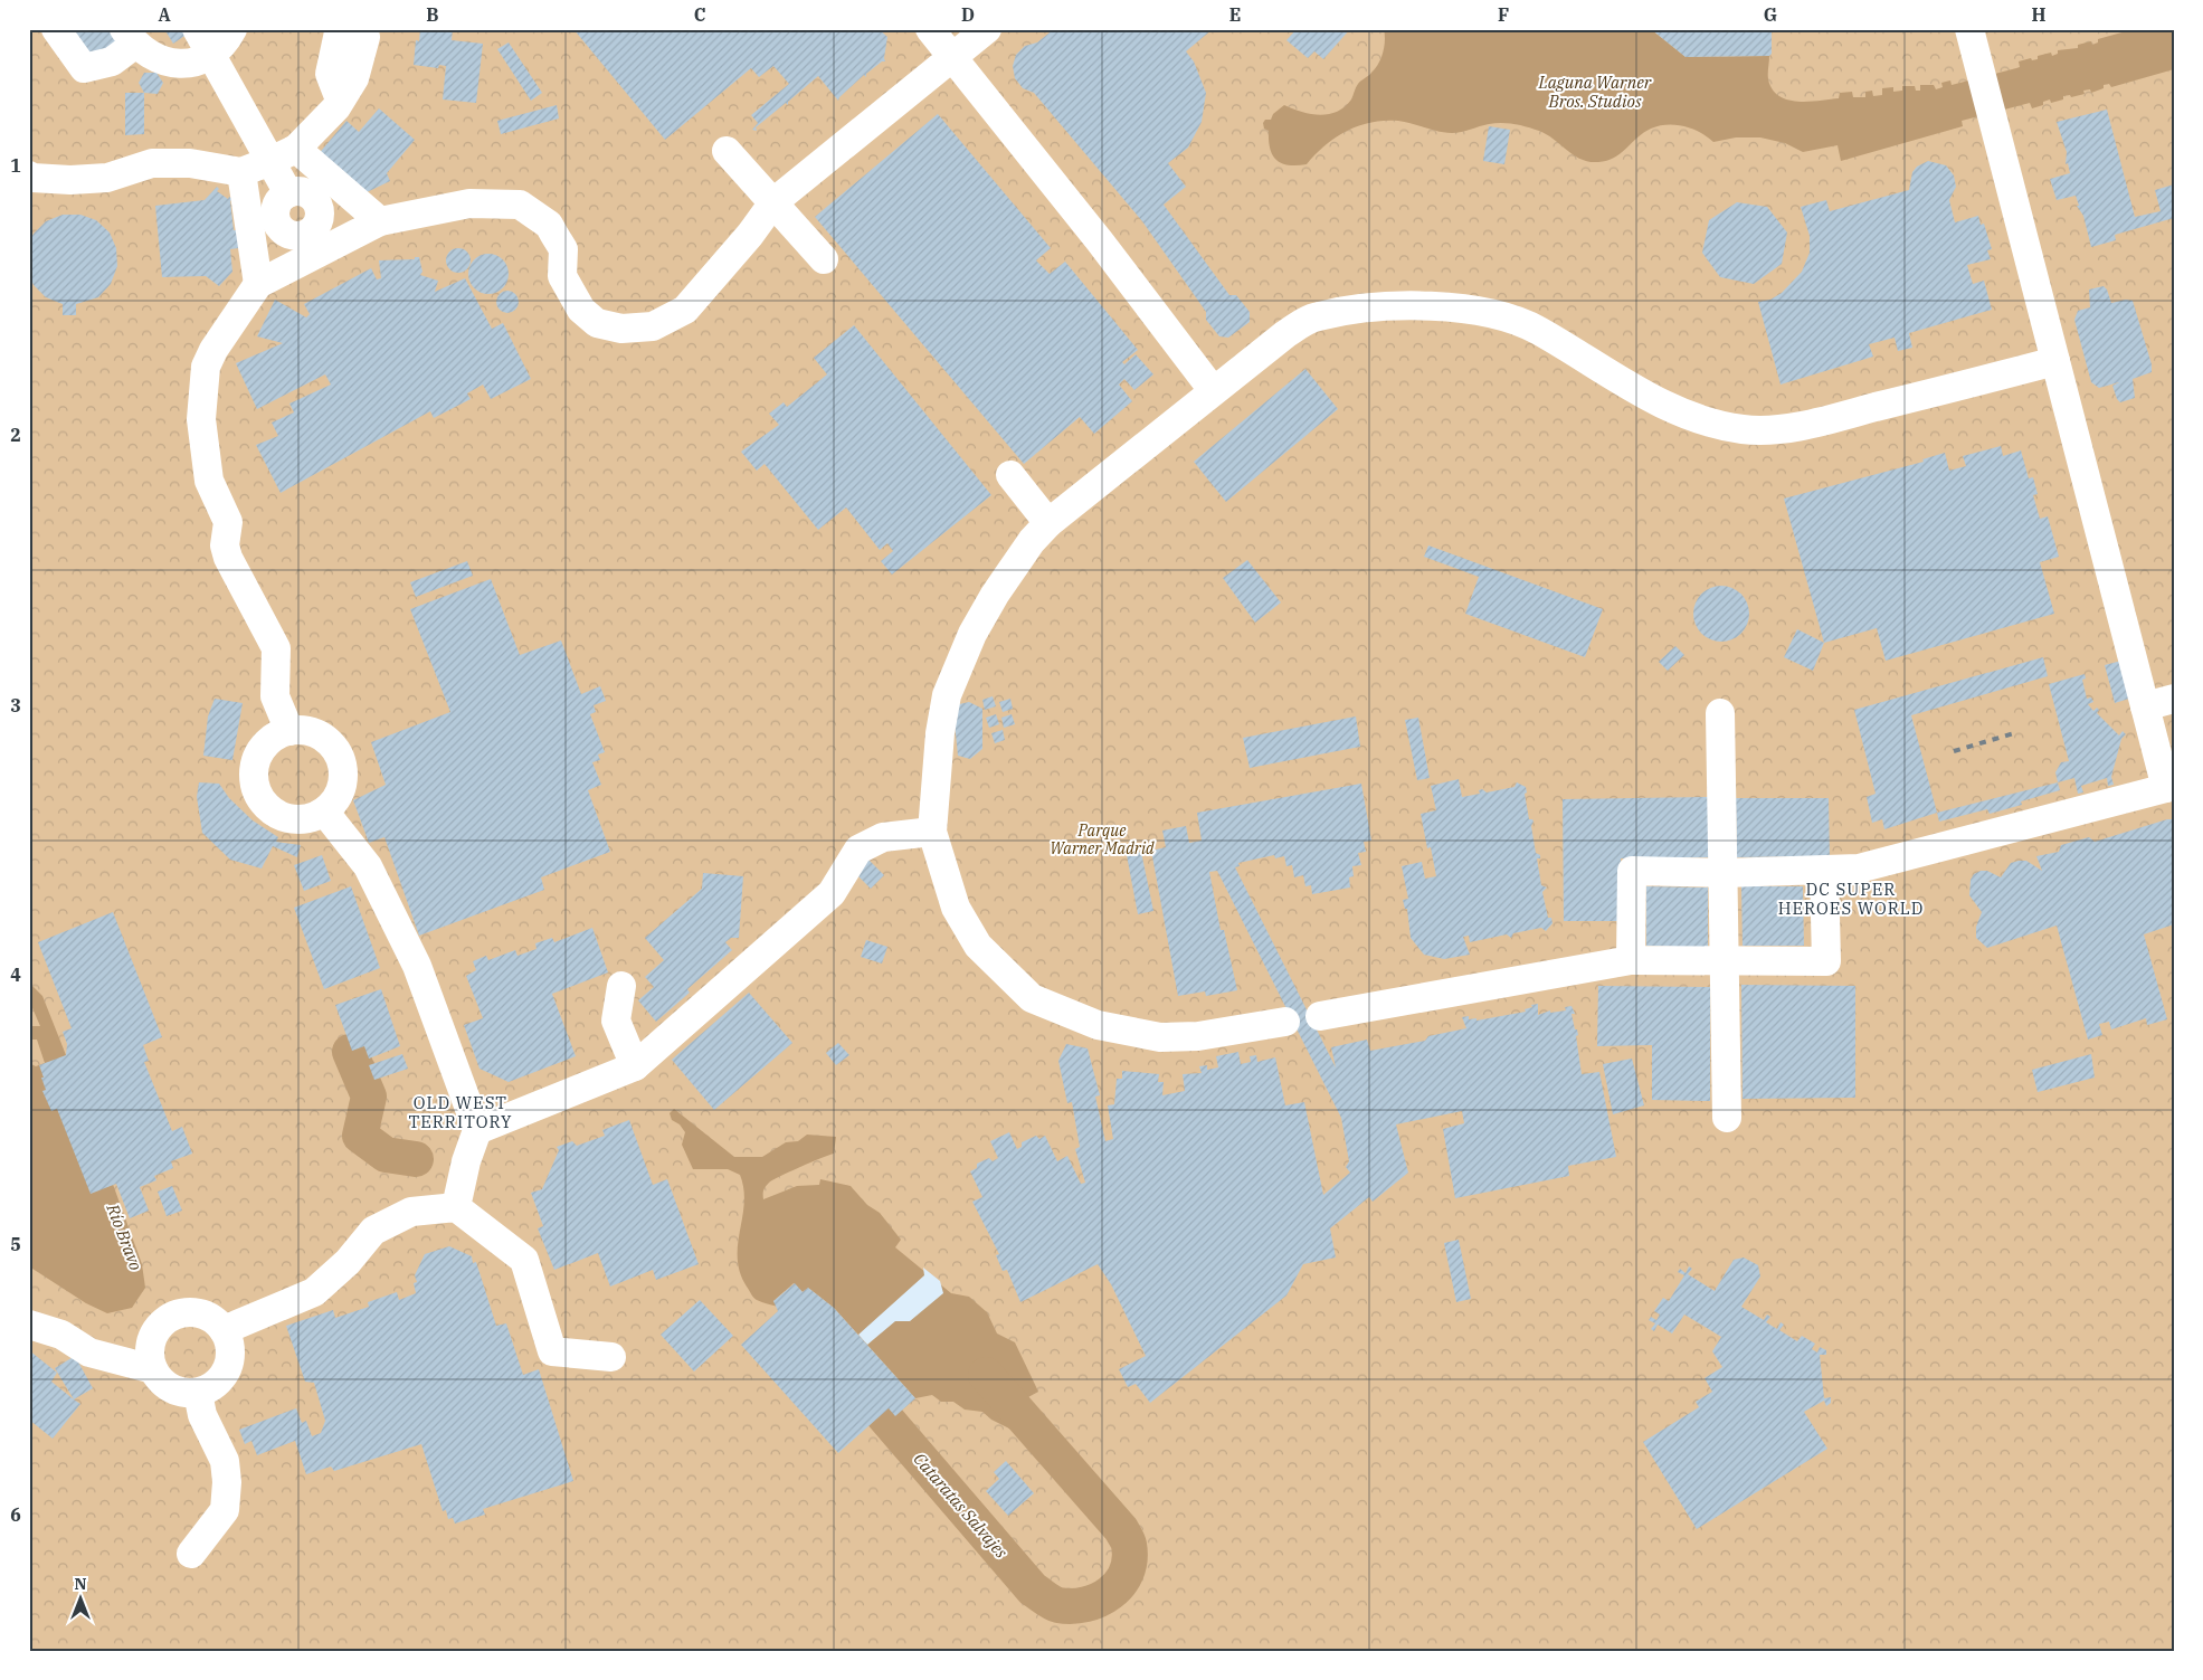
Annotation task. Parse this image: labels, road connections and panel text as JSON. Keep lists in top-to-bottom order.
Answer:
{
  "districts": ["DC SUPER HEROES WORLD", "OLD WEST TERRITORY"],
  "water": ["Laguna Warner Bros. Studios", "Río Bravo", "Cataratas Salvajes"],
  "parks": ["Parque Warner Madrid"],
  "north": "top",
  "grid": {
    "columns": [
      "A",
      "B",
      "C",
      "D",
      "E",
      "F",
      "G",
      "H"
    ],
    "rows": [
      "1",
      "2",
      "3",
      "4",
      "5",
      "6"
    ]
  }
}
